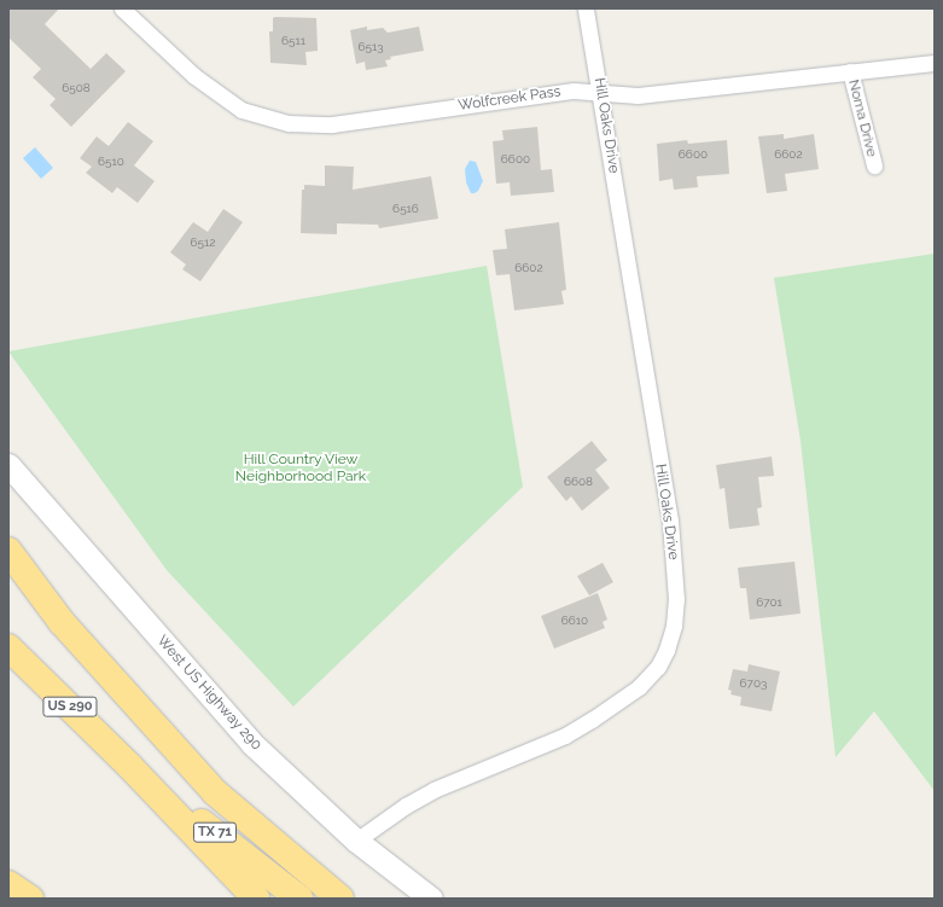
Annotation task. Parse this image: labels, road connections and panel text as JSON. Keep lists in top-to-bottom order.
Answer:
{
  "streets": {
    "highway": ["US 290", "TX 71"],
    "main road": ["West US Highway 290"],
    "street": ["Wolfcreek Pass", "Noma Drive", "Hill Oaks Drive"]
  },
  "crossings": [
    ["Wolfcreek Pass", "Noma Drive"],
    ["Wolfcreek Pass", "Hill Oaks Drive"],
    ["Hill Oaks Drive", "West US Highway 290"],
    ["US 290", "TX 71"]
  ],
  "parks": ["Hill Country View Neighborhood Park"],
  "house_numbers": [
    "6511",
    "6513",
    "6508",
    "6600",
    "6602",
    "6600",
    "6510",
    "6516",
    "6512",
    "6602",
    "6608",
    "6701",
    "6610",
    "6703"
  ]
}
